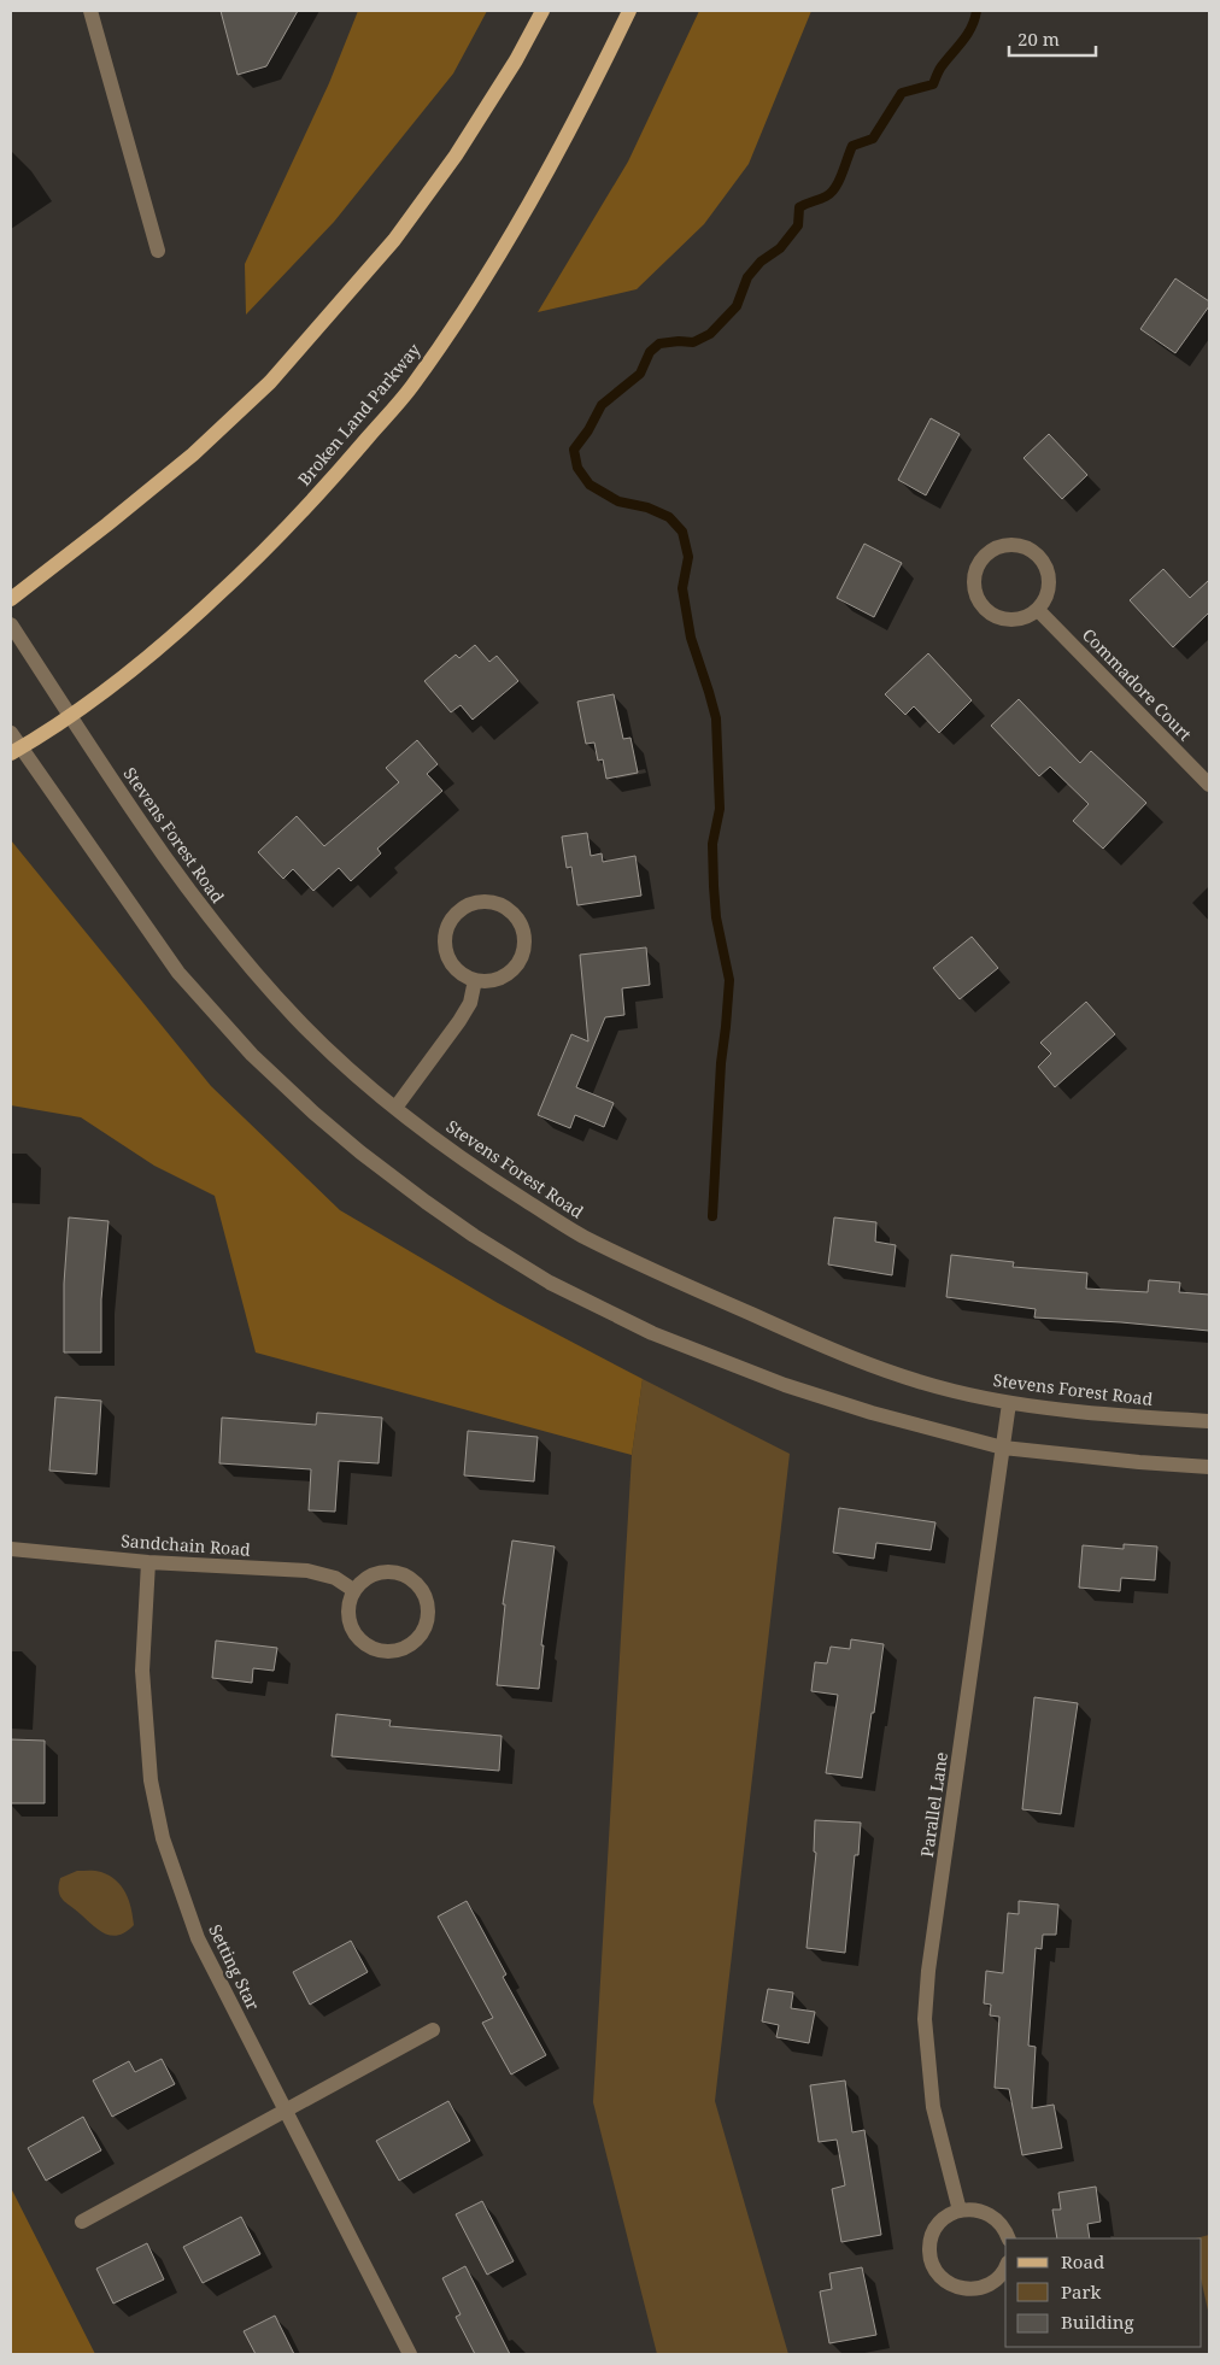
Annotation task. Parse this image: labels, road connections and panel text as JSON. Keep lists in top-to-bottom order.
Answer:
{
  "streets": {
    "main road": ["Broken Land Parkway"],
    "street": [
      "Commadore Court",
      "Stevens Forest Road",
      "Sandchain Road",
      "Parallel Lane",
      "Setting Star"
    ]
  },
  "crossings": [
    ["Broken Land Parkway", "Stevens Forest Road"],
    ["Stevens Forest Road", "Parallel Lane"],
    ["Sandchain Road", "Setting Star"]
  ],
  "legend": ["Road", "Park", "Building"],
  "scale_bar": "20 m"
}
